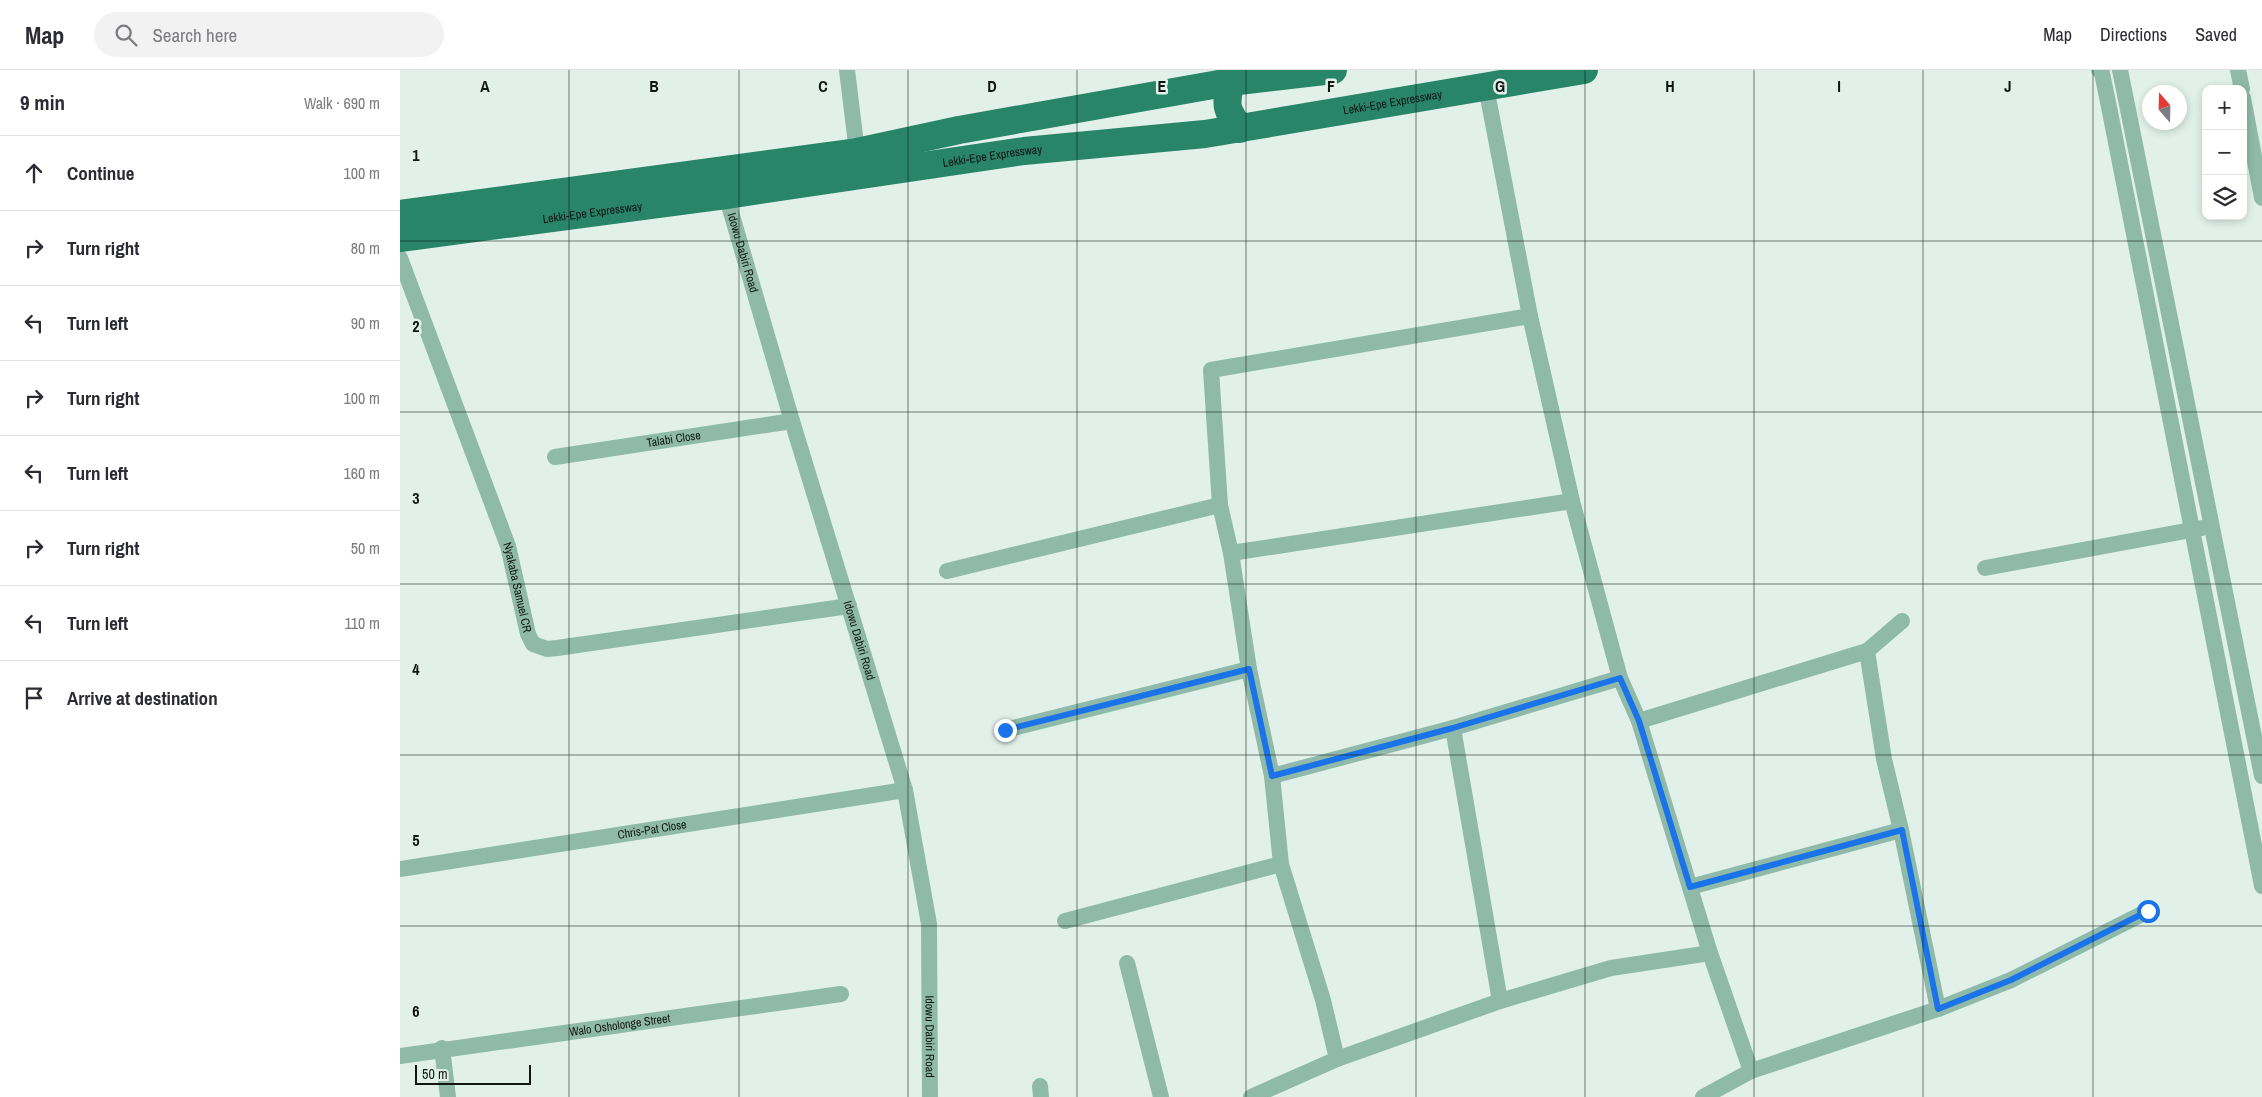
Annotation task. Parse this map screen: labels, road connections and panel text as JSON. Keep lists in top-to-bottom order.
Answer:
{
  "streets": {
    "highway": ["Lekki-Epe Expressway"],
    "street": [
      "Idowu Dabiri Road",
      "Talabi Close",
      "Nyakaba Samuel CR",
      "Chris-Pat Close",
      "Walo Osholonge Street"
    ]
  },
  "crossings": [
    ["Lekki-Epe Expressway", "Idowu Dabiri Road"],
    ["Idowu Dabiri Road", "Talabi Close"],
    ["Idowu Dabiri Road", "Nyakaba Samuel CR"],
    ["Idowu Dabiri Road", "Chris-Pat Close"]
  ],
  "scale_bar": "50 m",
  "north": "top",
  "page": {
    "header": "Map",
    "search": "Search here",
    "nav": ["Map", "Directions", "Saved"],
    "heading": ["9 min", "Walk · 690 m"],
    "map_buttons": ["+", "−"],
    "list": [
      ["Continue", "100 m"],
      ["Turn right", "80 m"],
      ["Turn left", "90 m"],
      ["Turn right", "100 m"],
      ["Turn left", "160 m"],
      ["Turn right", "50 m"],
      ["Turn left", "110 m"],
      "Arrive at destination"
    ],
    "scale": "50 m"
  },
  "grid": {
    "columns": [
      "A",
      "B",
      "C",
      "D",
      "E",
      "F",
      "G",
      "H",
      "I",
      "J"
    ],
    "rows": [
      "1",
      "2",
      "3",
      "4",
      "5",
      "6"
    ]
  }
}
